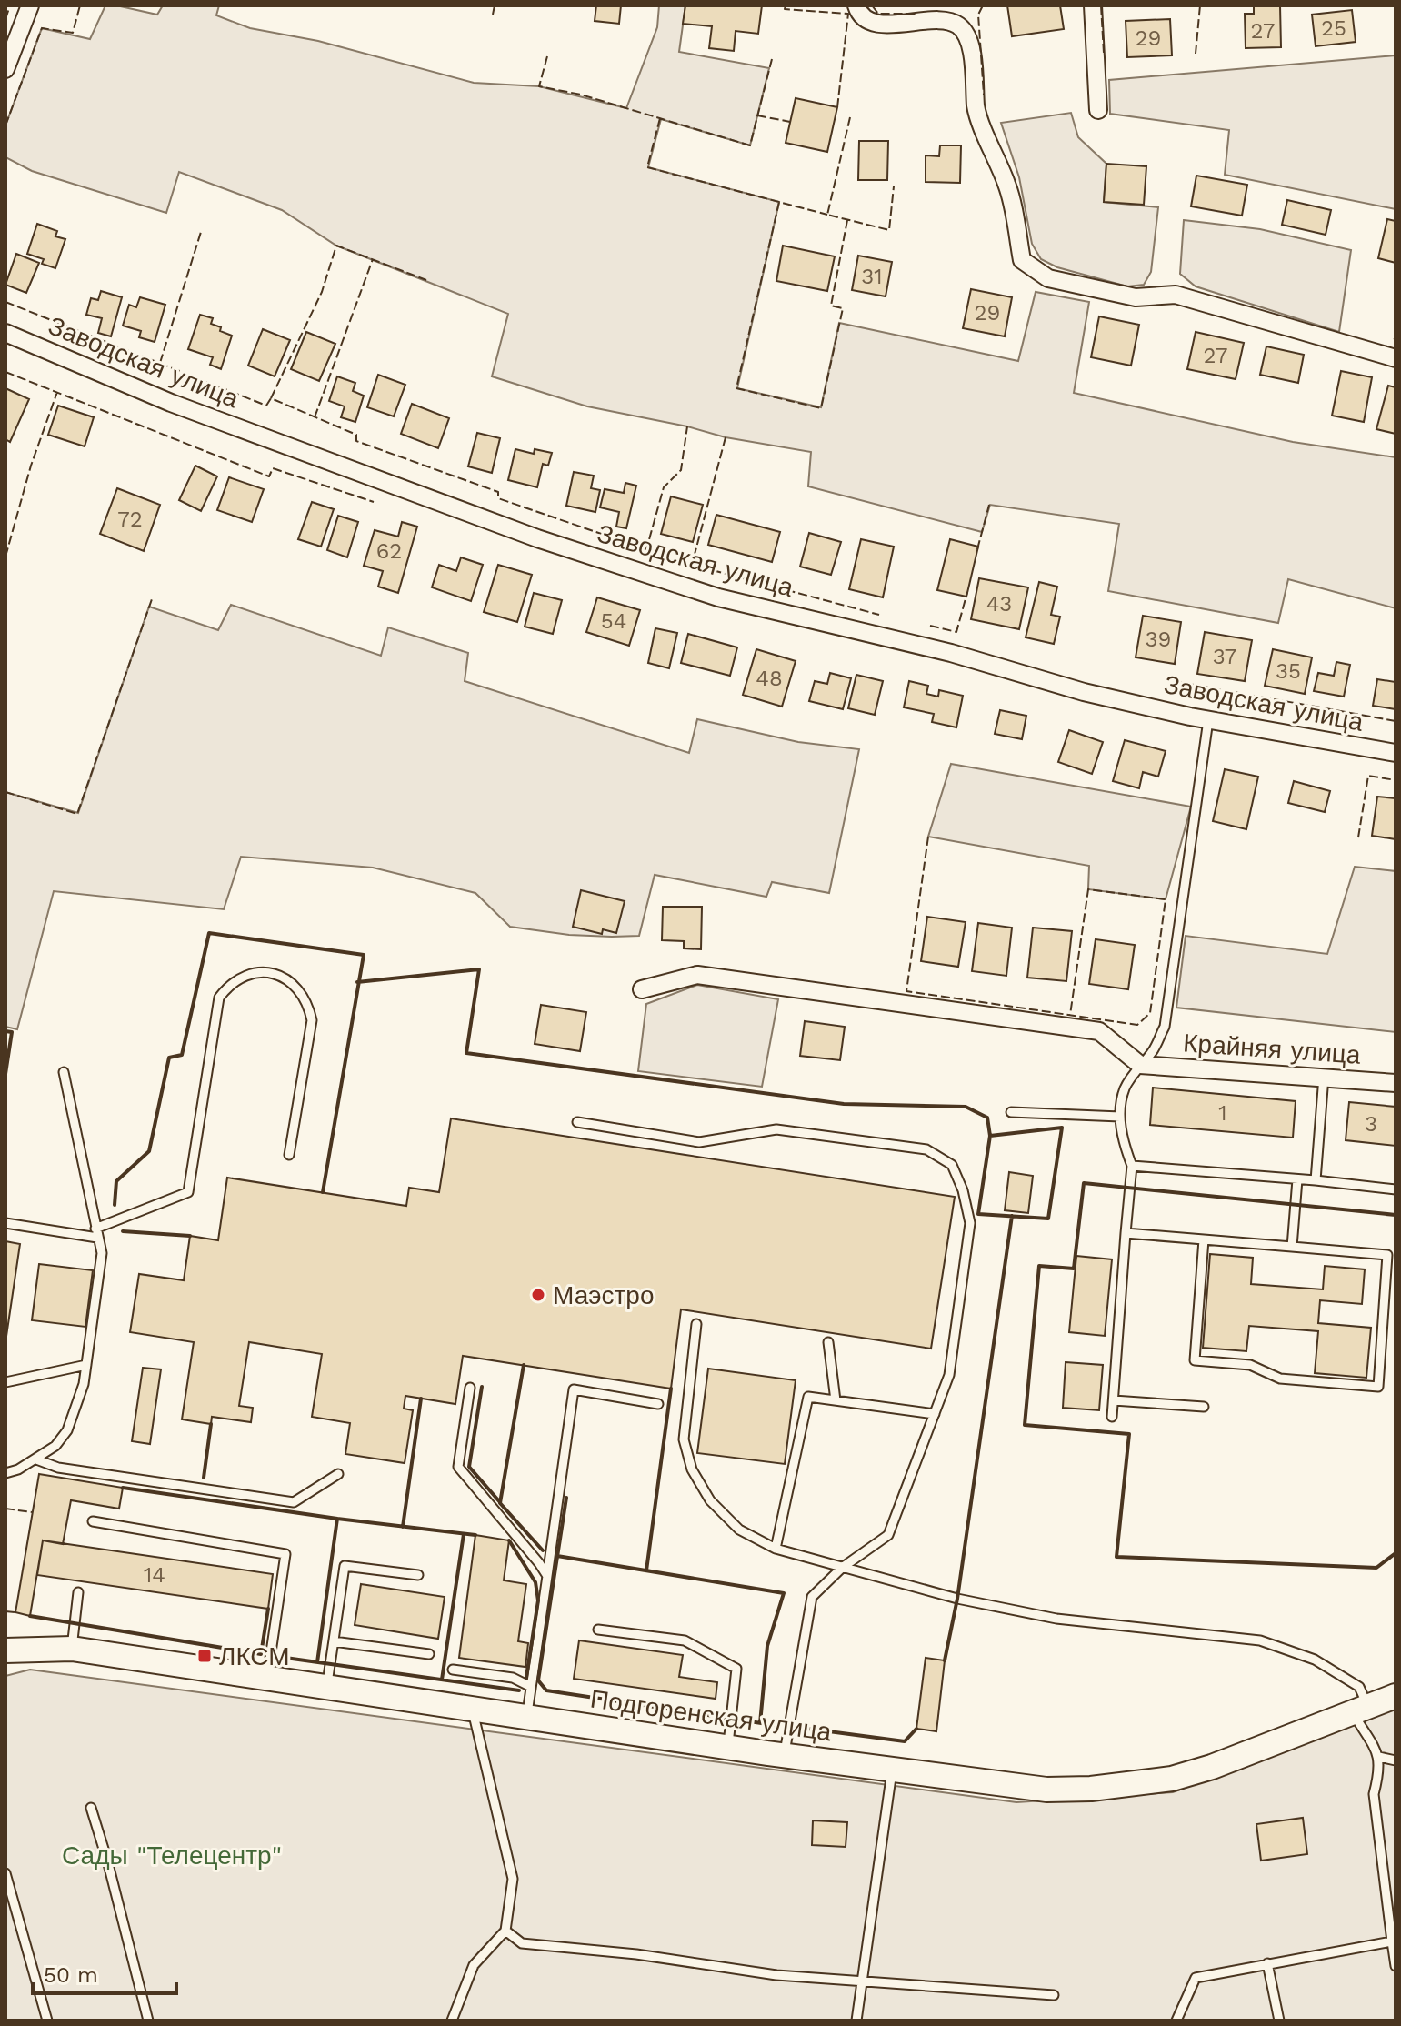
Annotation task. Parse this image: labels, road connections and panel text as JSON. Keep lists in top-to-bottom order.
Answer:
{
  "streets": {
    "street": ["Заводская улица", "Крайняя улица", "Подгоренская улица"]
  },
  "parks": ["Сады \"Телецентр\""],
  "places": {
    "other": ["Маэстро"],
    "transit": ["ЛКСМ"]
  },
  "house_numbers": [
    "25",
    "27",
    "29",
    "31",
    "29",
    "27",
    "72",
    "62",
    "43",
    "54",
    "39",
    "37",
    "35",
    "48",
    "1",
    "3",
    "14"
  ],
  "scale_bar": "50 m"
}
